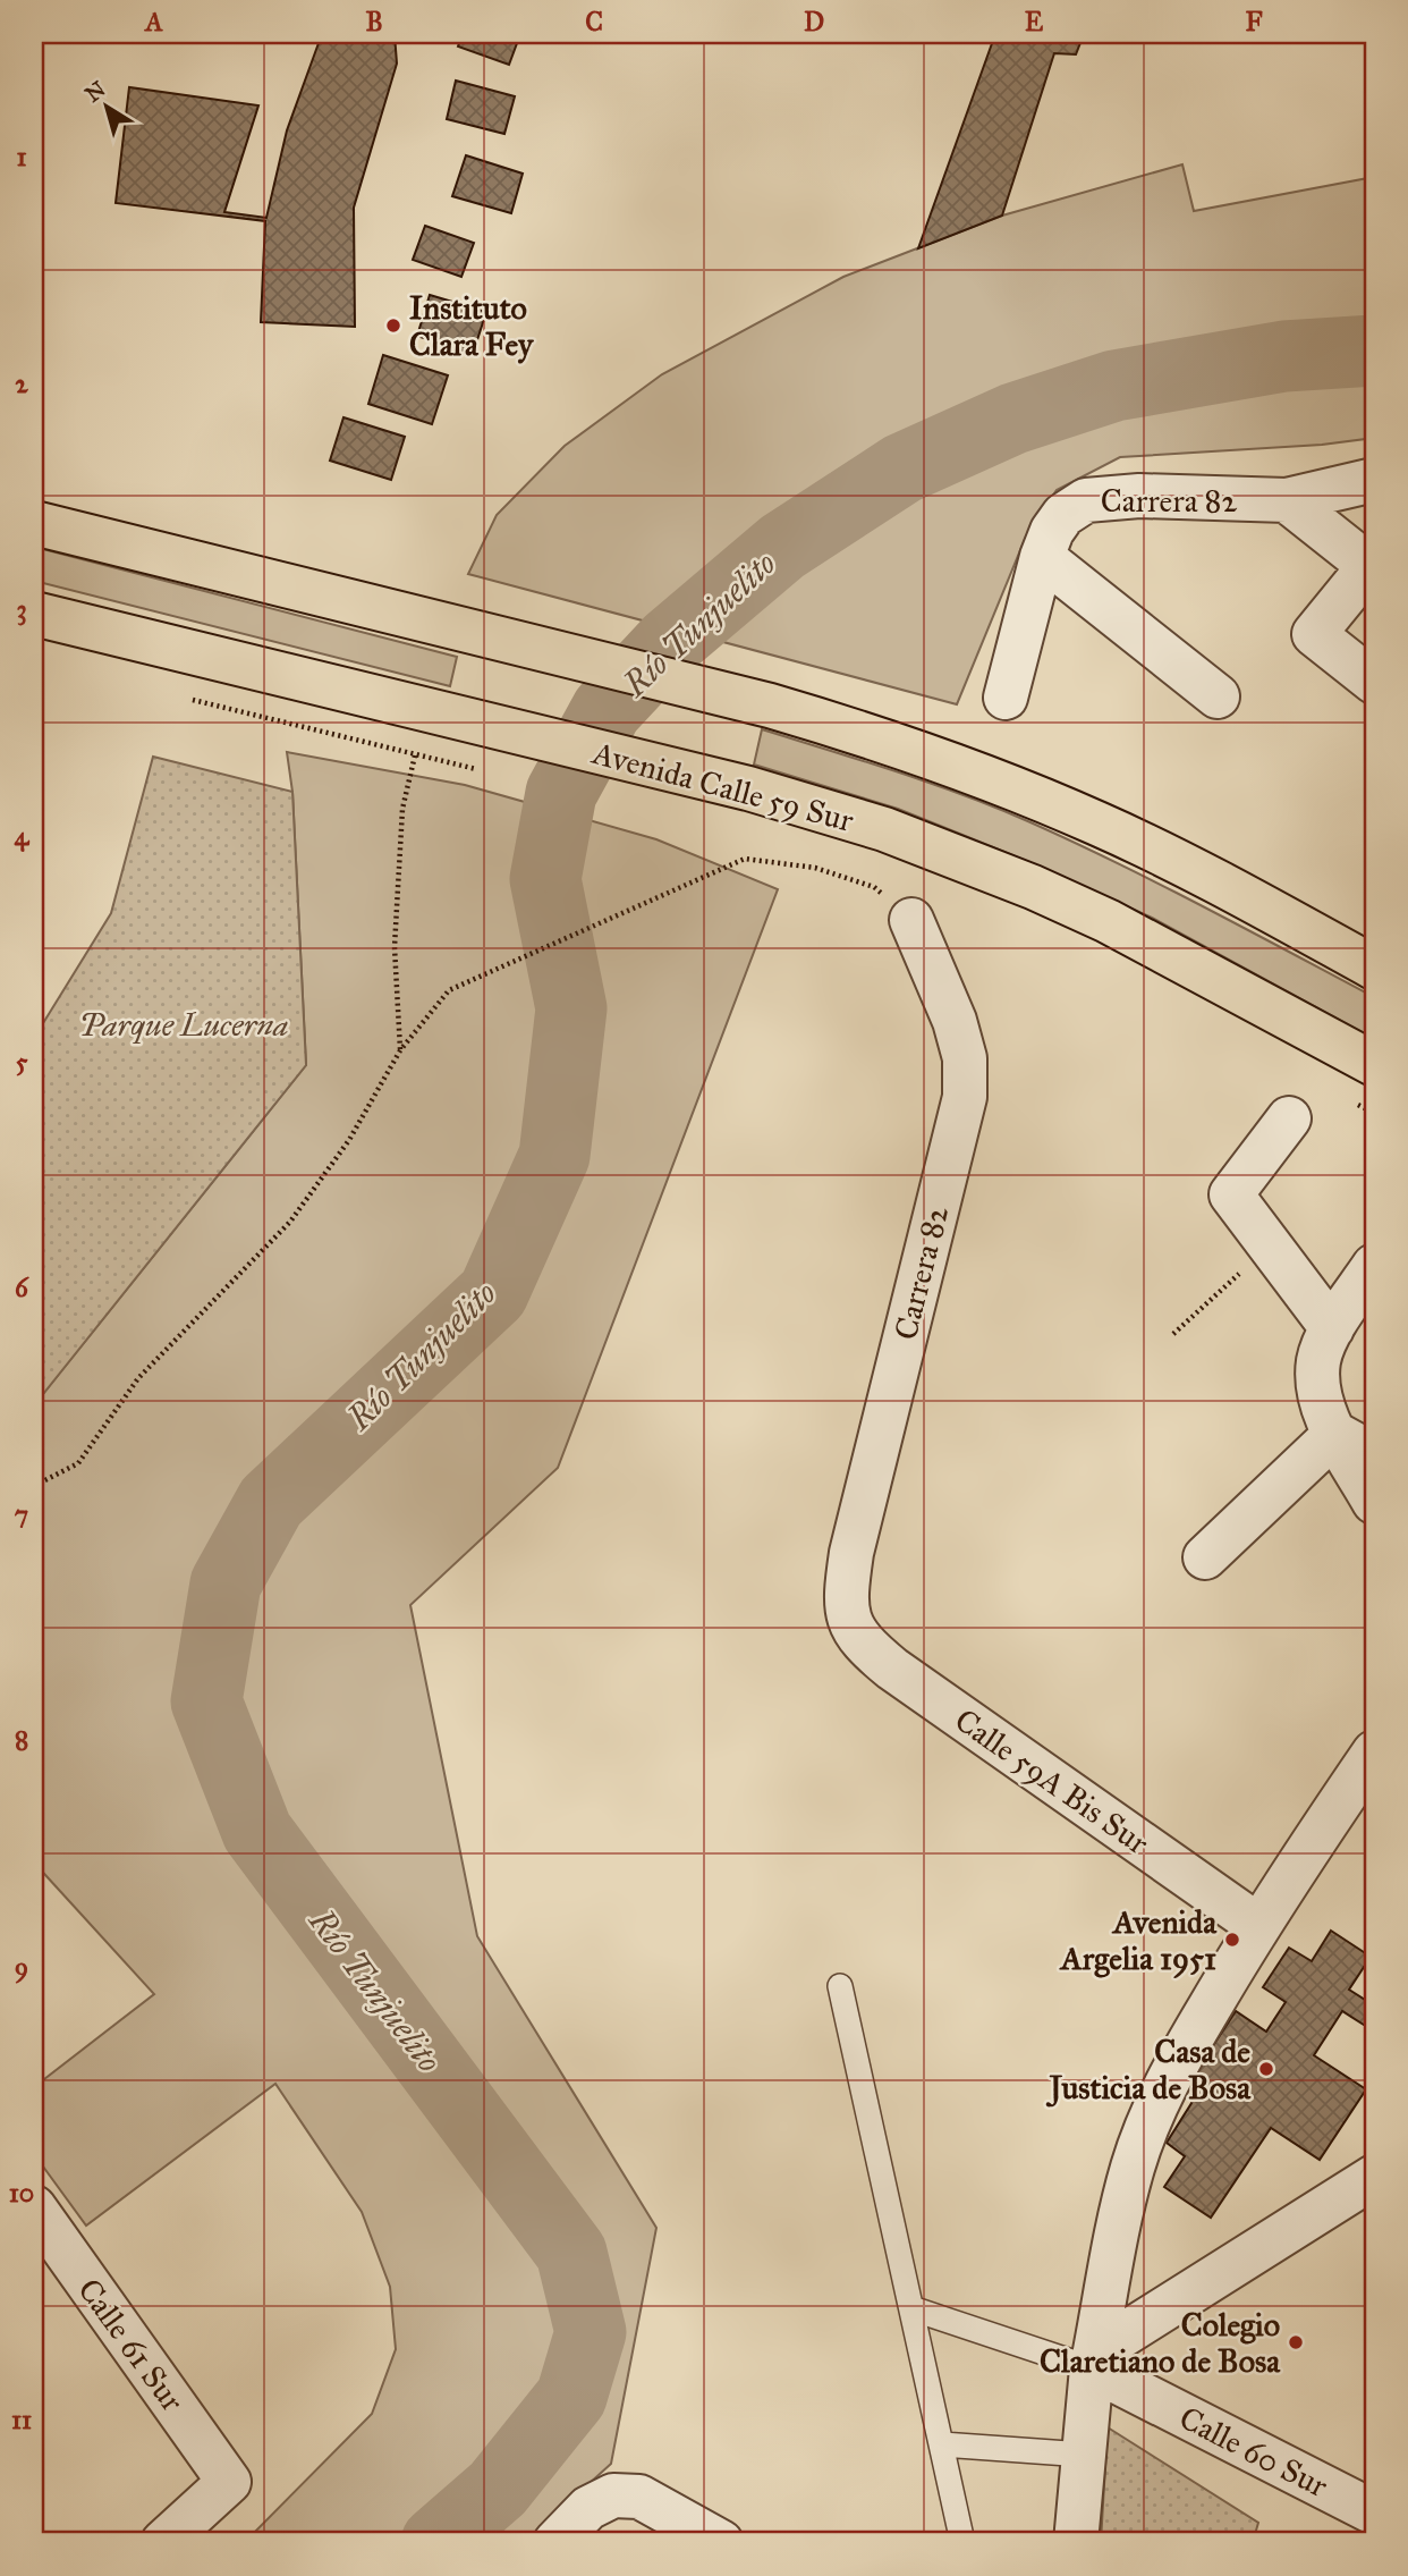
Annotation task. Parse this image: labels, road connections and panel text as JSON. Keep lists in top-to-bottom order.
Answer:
{
  "streets": {
    "main road": ["Avenida Calle 59 Sur"],
    "street": [
      "Carrera 82",
      "Calle 59A Bis Sur",
      "Calle 61 Sur",
      "Calle 60 Sur"
    ]
  },
  "crossings": [
    ["Carrera 82", "Calle 59A Bis Sur"]
  ],
  "water": ["Río Tunjuelito"],
  "parks": ["Parque Lucerna"],
  "places": [
    "Instituto Clara Fey",
    "Avenida Argelia 1951",
    "Casa de Justicia de Bosa",
    "Colegio Claretiano de Bosa"
  ],
  "north": "top left",
  "grid": {
    "columns": [
      "A",
      "B",
      "C",
      "D",
      "E",
      "F"
    ],
    "rows": [
      "1",
      "2",
      "3",
      "4",
      "5",
      "6",
      "7",
      "8",
      "9",
      "10",
      "11"
    ]
  }
}
